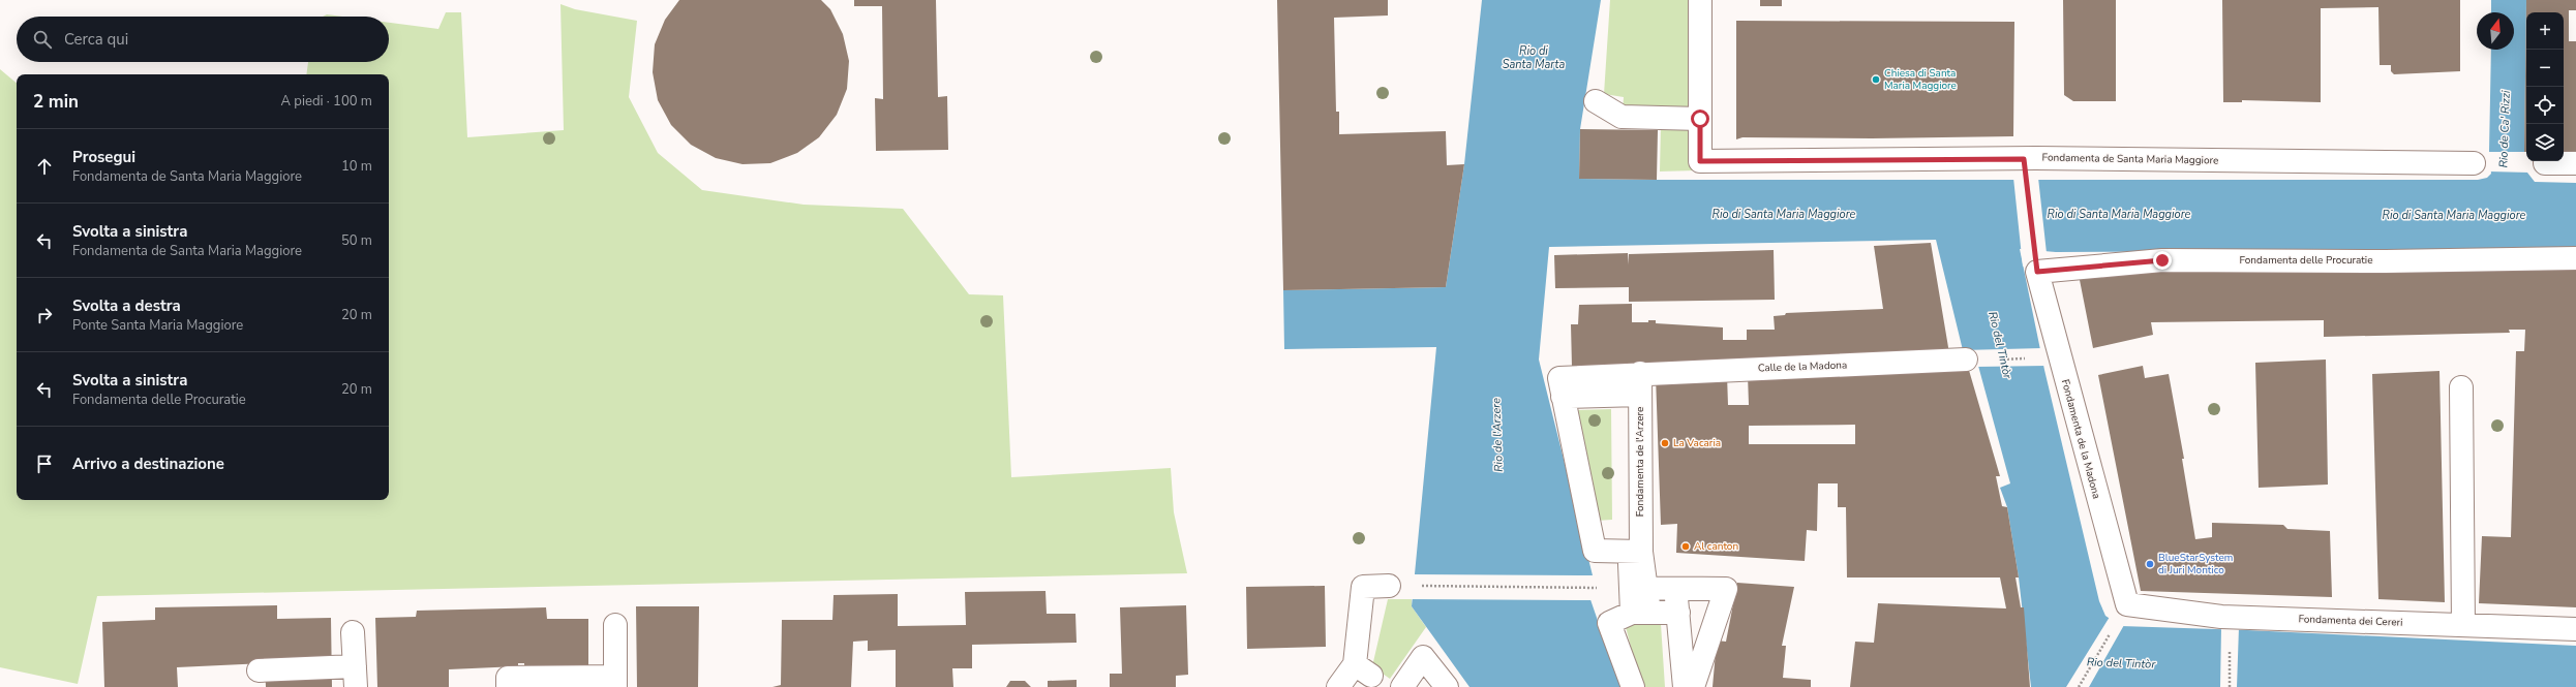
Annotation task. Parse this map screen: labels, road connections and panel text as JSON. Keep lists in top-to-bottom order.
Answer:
{
  "streets": {
    "street": [
      "Fondamenta de Santa Maria Maggiore",
      "Fondamenta delle Procuratie",
      "Calle de la Madona",
      "Fondamenta de la Madona",
      "Fondamenta de l'Arzere",
      "Fondamenta dei Cereri"
    ]
  },
  "crossings": [
    ["Fondamenta delle Procuratie", "Fondamenta de la Madona"],
    ["Calle de la Madona", "Fondamenta de l'Arzere"],
    ["Fondamenta de la Madona", "Fondamenta dei Cereri"]
  ],
  "water": [
    "Rio di Santa Marta",
    "Rio de Ca' Rizzi",
    "Rio di Santa Maria Maggiore",
    "Rio del Tintòr",
    "Rio de l'Arzere"
  ],
  "places": [
    "Chiesa di Santa Maria Maggiore",
    "La Vacaria",
    "Al canton",
    "BlueStarSystem di Juri Montico"
  ],
  "north": "top",
  "page": {
    "map_buttons": ["+", "−"],
    "search": "Cerca qui",
    "heading": ["2 min", "A piedi · 100 m"],
    "list": [
      ["Prosegui", "Fondamenta de Santa Maria Maggiore", "10 m"],
      ["Svolta a sinistra", "Fondamenta de Santa Maria Maggiore", "50 m"],
      ["Svolta a destra", "Ponte Santa Maria Maggiore", "20 m"],
      ["Svolta a sinistra", "Fondamenta delle Procuratie", "20 m"],
      "Arrivo a destinazione"
    ]
  }
}
